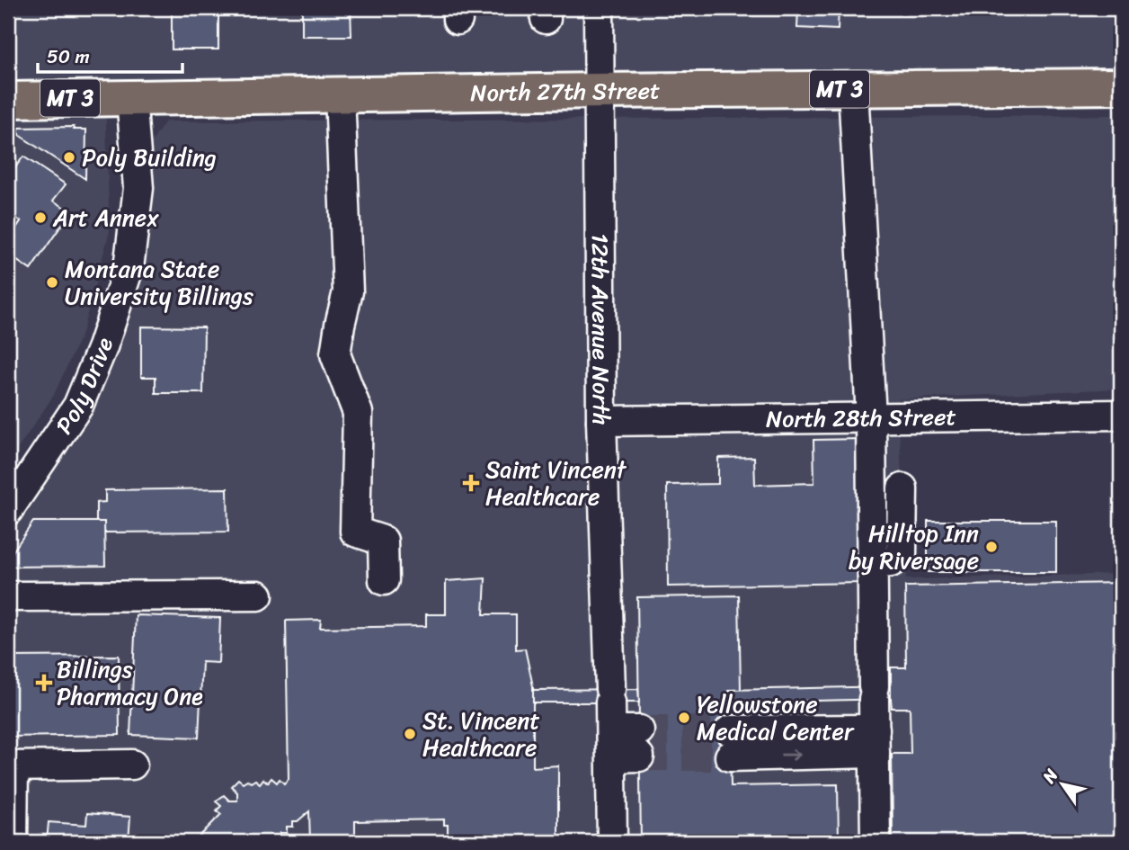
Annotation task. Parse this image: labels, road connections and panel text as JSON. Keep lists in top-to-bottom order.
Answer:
{
  "streets": {
    "main road": ["MT 3", "North 27th Street"],
    "street": ["12th Avenue North", "Poly Drive", "North 28th Street"]
  },
  "crossings": [
    ["North 27th Street", "12th Avenue North"],
    ["North 27th Street", "Poly Drive"],
    ["12th Avenue North", "North 28th Street"]
  ],
  "places": {
    "other": [
      "Poly Building",
      "Art Annex",
      "Montana State University Billings",
      "Hilltop Inn by Riversage",
      "Yellowstone Medical Center",
      "St. Vincent Healthcare"
    ],
    "health": ["Saint Vincent Healthcare", "Billings Pharmacy One"]
  },
  "scale_bar": "50 m",
  "north": "top left"
}
